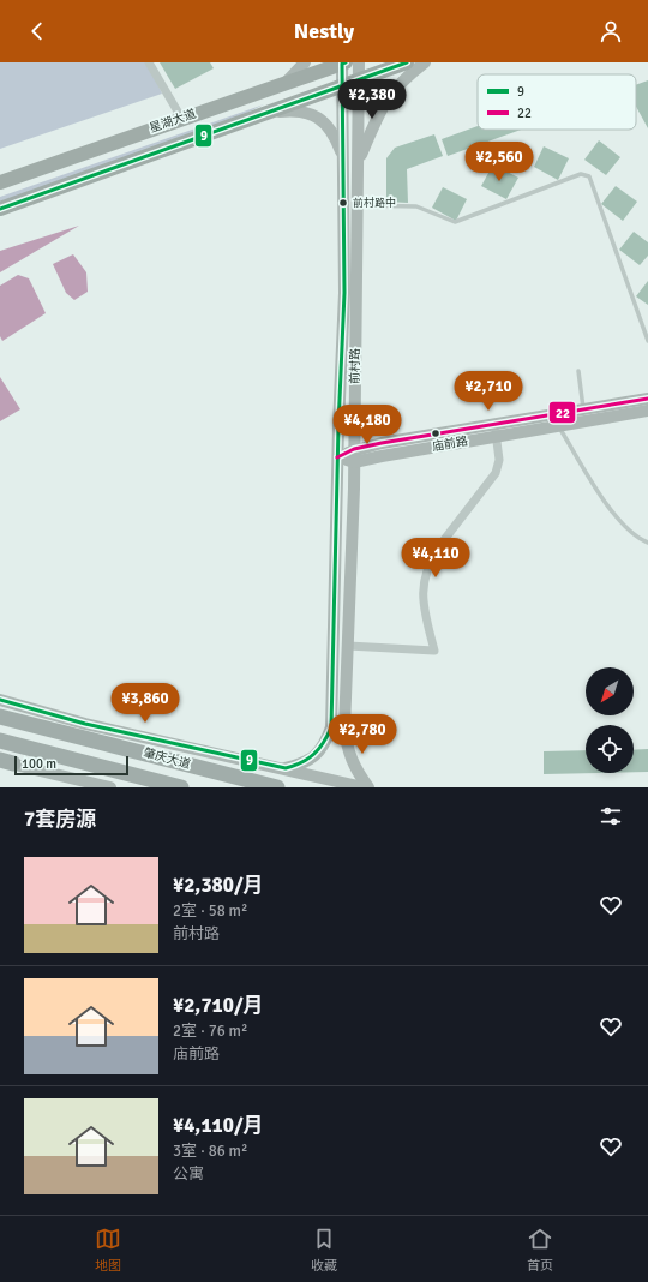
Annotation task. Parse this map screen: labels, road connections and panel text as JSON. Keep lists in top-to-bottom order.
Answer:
{
  "streets": {
    "highway": ["肇庆大道"],
    "main road": ["星湖大道"],
    "street": ["前村路", "庙前路"]
  },
  "crossings": [
    ["星湖大道", "前村路"],
    ["前村路", "庙前路"]
  ],
  "places": ["前村路中"],
  "lines": ["transit line 9", "transit line 22"],
  "legend": ["9", "22"],
  "scale_bar": "100 m",
  "north": "bottom left",
  "page": {
    "header": "Nestly",
    "price": [
      "¥2,380",
      "¥2,560",
      "¥2,710",
      "¥4,180",
      "¥4,110",
      "¥3,860",
      "¥2,780"
    ],
    "scale": "100 m",
    "heading": "7套房源",
    "list": [
      {
        "name": "¥2,380/月",
        "note": "2室 · 58 m² · 前村路"
      },
      {
        "name": "¥2,710/月",
        "note": "2室 · 76 m² · 庙前路"
      },
      {
        "name": "¥4,110/月",
        "note": "3室 · 86 m² · 公寓"
      }
    ],
    "tabs": ["地图", "收藏", "首页"]
  }
}
